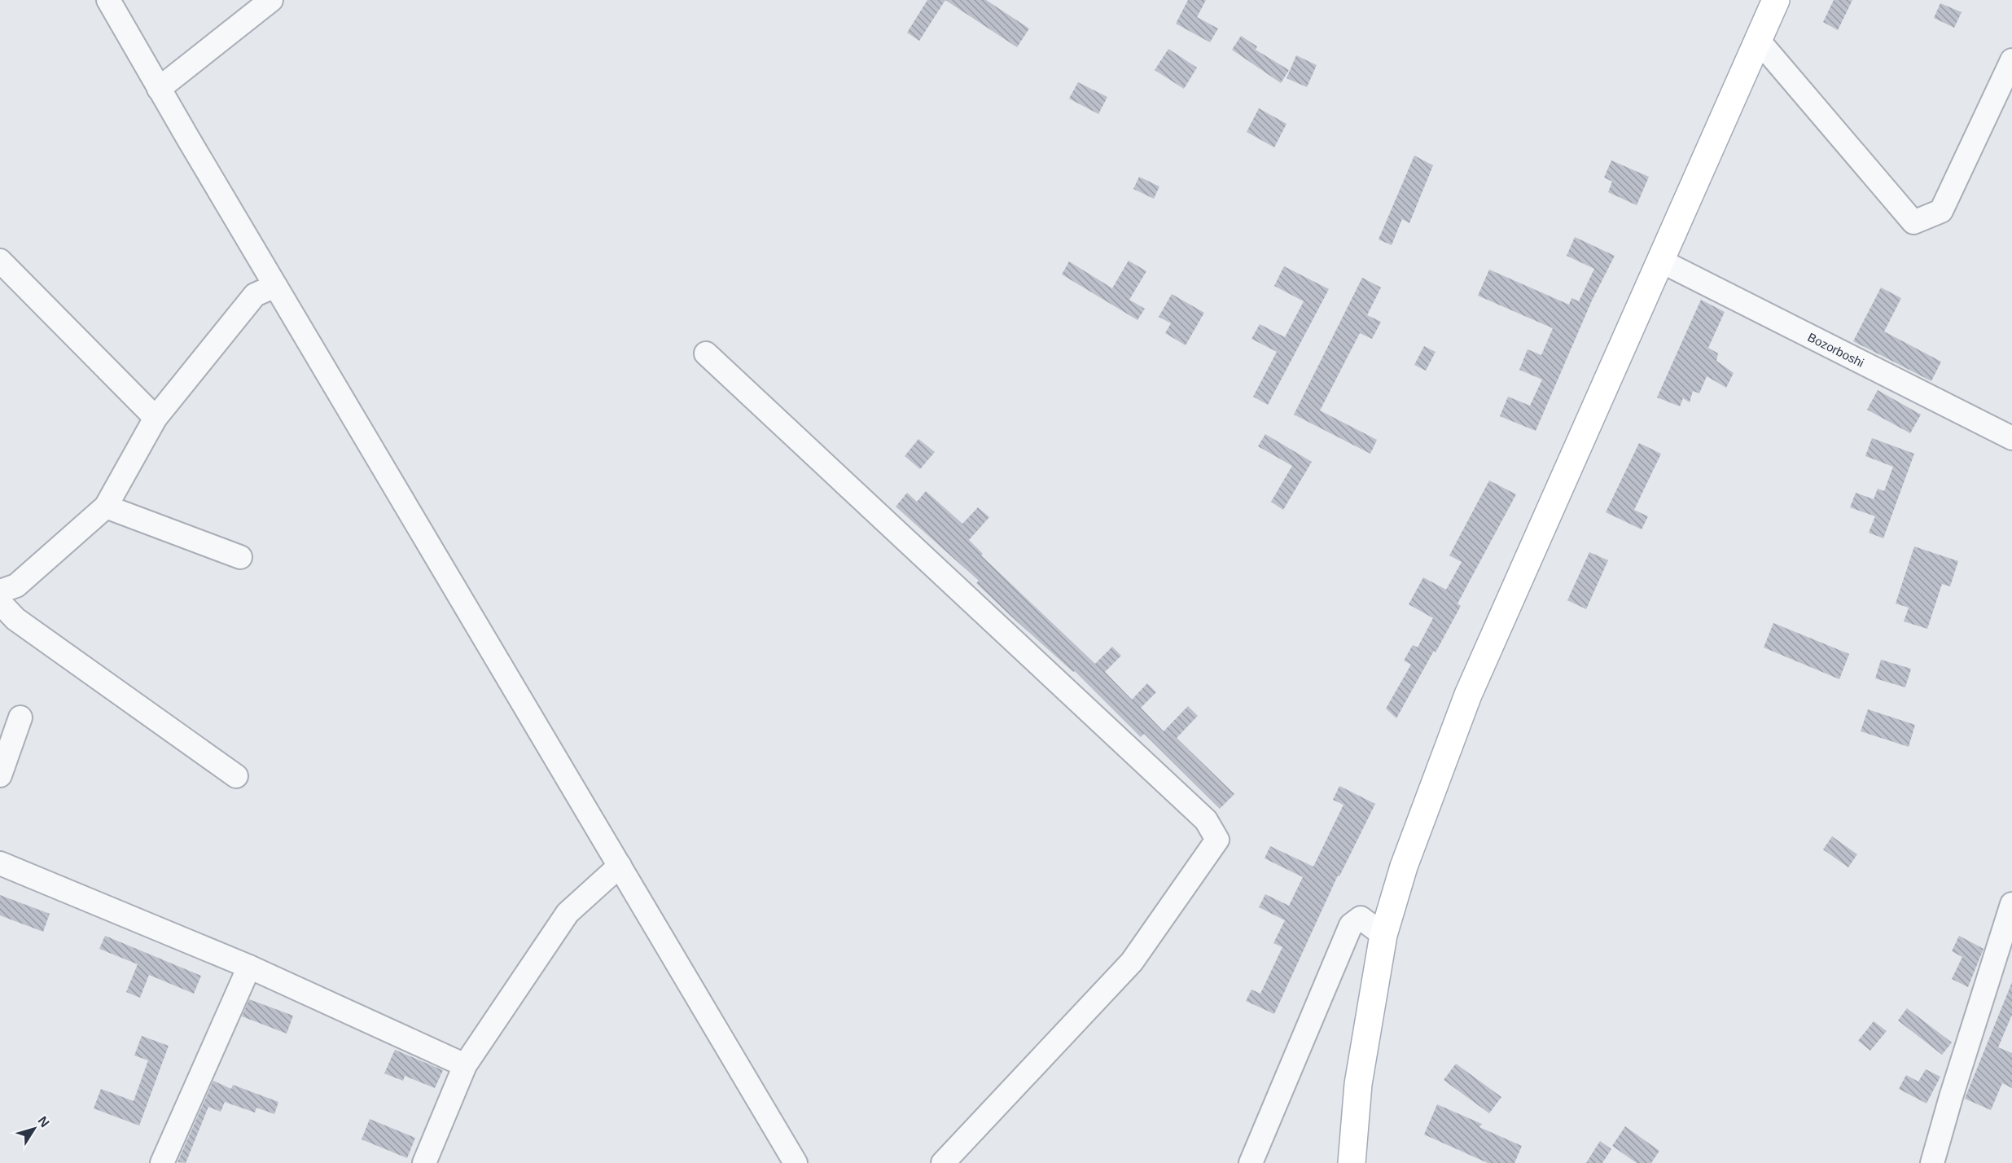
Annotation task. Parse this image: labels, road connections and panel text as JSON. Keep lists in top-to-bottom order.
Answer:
{
  "streets": {
    "street": ["Bozorboshi"]
  },
  "north": "top right"
}
